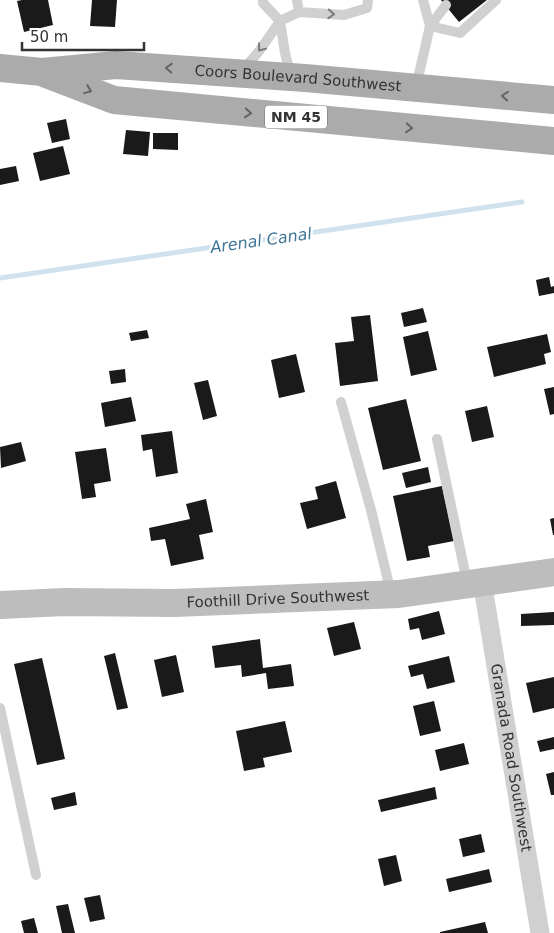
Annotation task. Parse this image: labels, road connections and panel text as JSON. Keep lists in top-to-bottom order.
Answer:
{
  "streets": {
    "main road": ["Coors Boulevard Southwest", "NM 45"],
    "street": ["Foothill Drive Southwest", "Granada Road Southwest"]
  },
  "crossings": [
    ["Foothill Drive Southwest", "Granada Road Southwest"]
  ],
  "water": ["Arenal Canal"],
  "scale_bar": "50 m"
}
